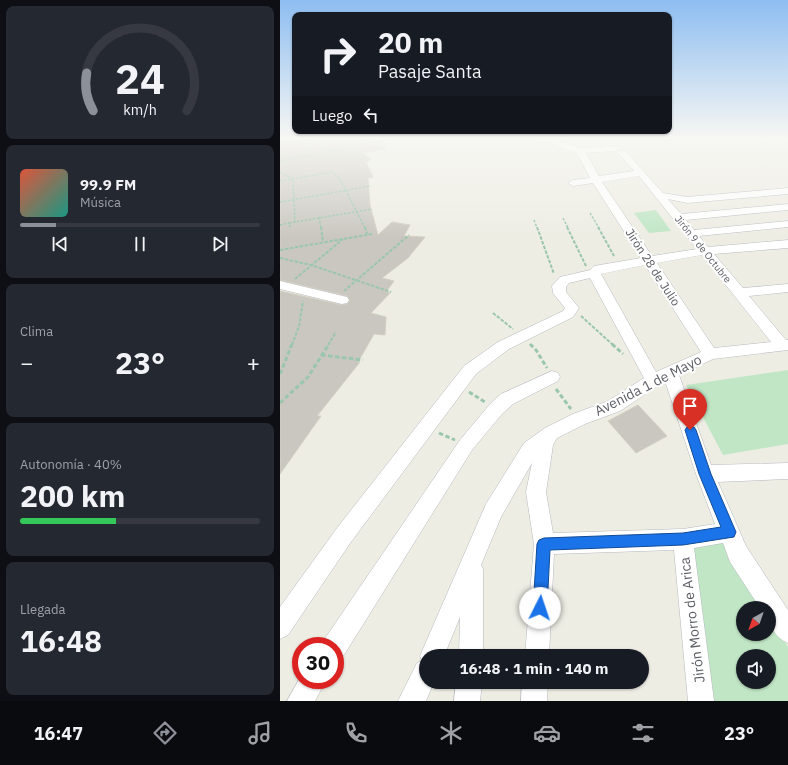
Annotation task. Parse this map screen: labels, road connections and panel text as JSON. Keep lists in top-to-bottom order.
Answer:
{
  "streets": {
    "street": [
      "Jirón 9 de Octubre",
      "Jirón 28 de Julio",
      "Avenida 1 de Mayo",
      "Jirón Morro de Arica"
    ]
  },
  "crossings": [
    ["Jirón 9 de Octubre", "Avenida 1 de Mayo"],
    ["Jirón 28 de Julio", "Avenida 1 de Mayo"]
  ],
  "north": "bottom left",
  "page": {
    "turn": ["20 m", "Pasaje Santa"],
    "then": "Luego",
    "song": ["99.9 FM", "Música"],
    "tile": [
      "Clima",
      ["Autonomía · 40%", "200 km"],
      ["Llegada", "16:48"]
    ],
    "heat": ["−", "23°", "+"],
    "limit": "30",
    "trip": "16:48 · 1 min · 140 m",
    "tabs": ["16:47", "23°"],
    "gauge": ["24", "km/h"]
  }
}
